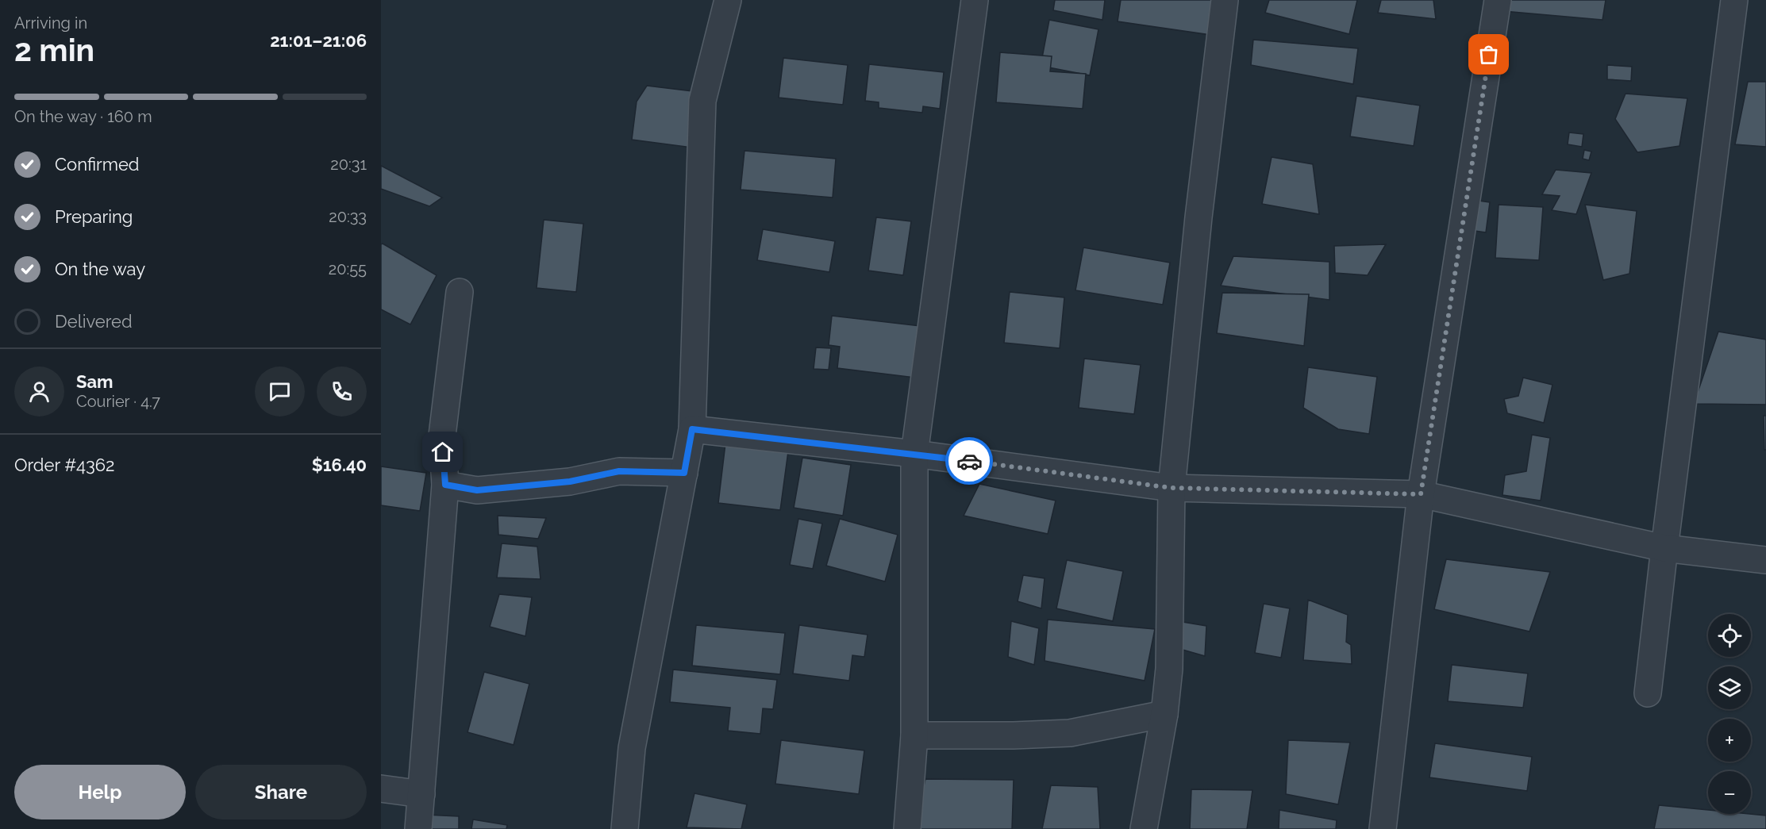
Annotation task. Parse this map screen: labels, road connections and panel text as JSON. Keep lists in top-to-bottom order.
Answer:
{
  "page": {
    "heading": ["2 min", "Arriving in", "21:01–21:06"],
    "panel": [
      "Sam",
      "Courier · 4.7",
      "Order #4362",
      "$16.40"
    ],
    "bar": "On the way · 160 m",
    "list": [
      ["Confirmed", "20:31"],
      ["Preparing", "20:33"],
      ["On the way", "20:55"],
      "Delivered"
    ],
    "map_buttons": ["+", "−"],
    "buttons": ["Help", "Share"]
  }
}
